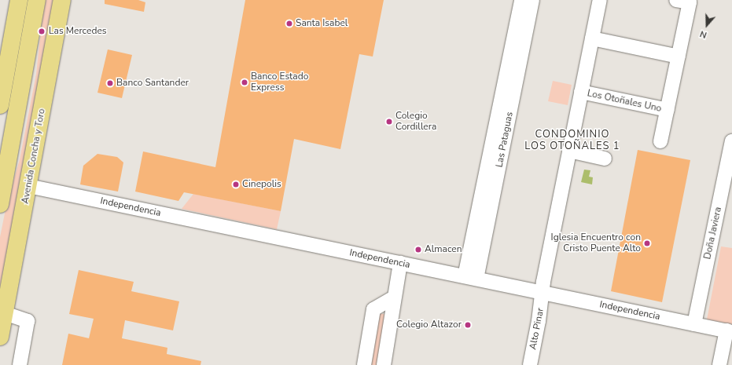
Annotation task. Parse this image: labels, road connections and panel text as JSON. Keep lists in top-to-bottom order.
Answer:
{
  "streets": {
    "main road": ["Avenida Concha y Toro"],
    "street": [
      "Los Otoñales Uno",
      "Las Pataguas",
      "Independencia",
      "Doña Javiera",
      "Alto Pinar"
    ]
  },
  "crossings": [
    ["Los Otoñales Uno", "Independencia"],
    ["Los Otoñales Uno", "Alto Pinar"],
    ["Las Pataguas", "Independencia"],
    ["Avenida Concha y Toro", "Independencia"],
    ["Independencia", "Doña Javiera"],
    ["Independencia", "Alto Pinar"]
  ],
  "districts": ["CONDOMINIO LOS OTOÑALES 1"],
  "places": [
    "Santa Isabel",
    "Las Mercedes",
    "Banco Estado Express",
    "Banco Santander",
    "Colegio Cordillera",
    "Cinepolis",
    "Iglesia Encuentro con Cristo Puente Alto",
    "Almacen",
    "Colegio Altazor"
  ],
  "north": "bottom"
}
